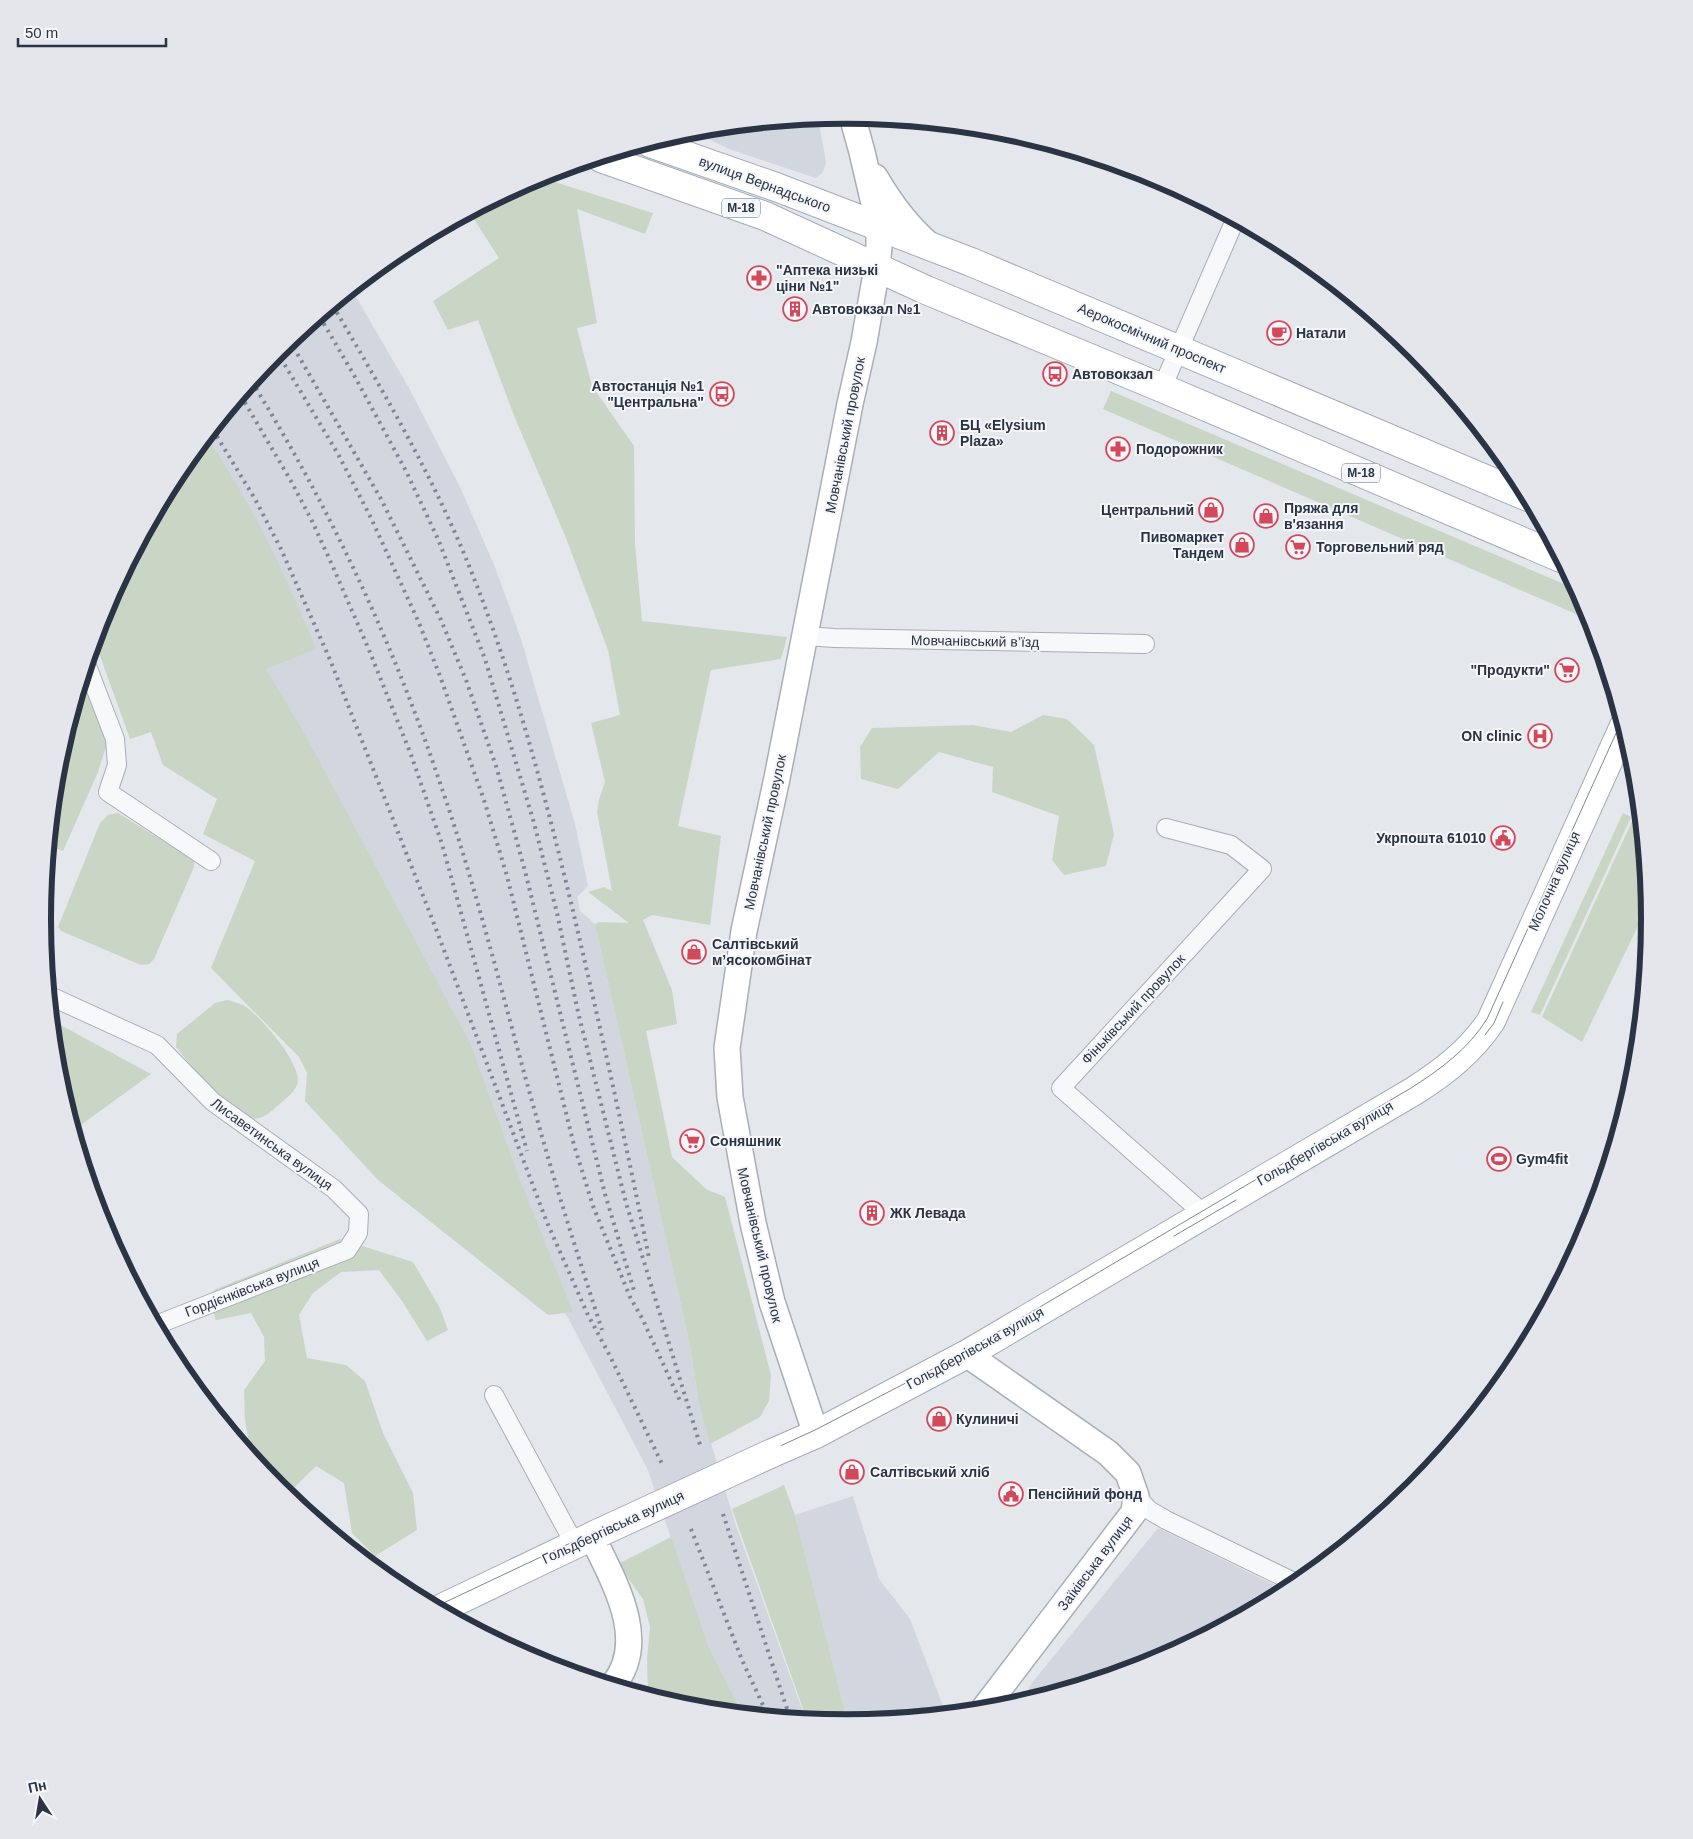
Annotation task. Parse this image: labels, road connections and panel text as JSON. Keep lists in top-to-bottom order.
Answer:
{
  "streets": {
    "main road": [
      "вулиця Вернадського",
      "М-18",
      "Аерокосмічний проспект",
      "Молочна вулиця",
      "Гольдбергівська вулиця"
    ],
    "street": [
      "Мовчанівський провулок",
      "Мовчанівський в’їзд",
      "Фіньківський провулок",
      "Лисаветинська вулиця",
      "Гордієнківська вулиця",
      "Заїківська вулиця"
    ]
  },
  "crossings": [
    ["вулиця Вернадського", "Аерокосмічний проспект"],
    ["вулиця Вернадського", "Мовчанівський провулок"],
    ["М-18", "Мовчанівський провулок"],
    ["Аерокосмічний проспект", "Мовчанівський провулок"],
    ["Мовчанівський провулок", "Мовчанівський в’їзд"],
    ["Мовчанівський провулок", "Гольдбергівська вулиця"],
    ["Молочна вулиця", "Гольдбергівська вулиця"],
    ["Фіньківський провулок", "Гольдбергівська вулиця"],
    ["Лисаветинська вулиця", "Гордієнківська вулиця"]
  ],
  "places": {
    "pharmacy": ["\"Аптека низькі ціни №1\"", "Подорожник"],
    "building": ["Автовокзал №1", "БЦ «Elysium Plaza»", "ЖК Левада"],
    "cafe": ["Натали"],
    "bus stop": ["Автовокзал", "Автостанція №1 \"Центральна\""],
    "shop": [
      "Центральний",
      "Пряжа для в'язання",
      "Пивомаркет Тандем",
      "Салтівський мʼясокомбінат",
      "Кулиничі",
      "Салтівський хліб"
    ],
    "supermarket": ["Торговельний ряд", "\"Продукти\"", "Соняшник"],
    "hospital": ["ON clinic"],
    "public building": ["Укрпошта 61010", "Пенсійний фонд"],
    "sports": ["Gym4fit"]
  },
  "scale_bar": "50 m",
  "north": "top"
}
